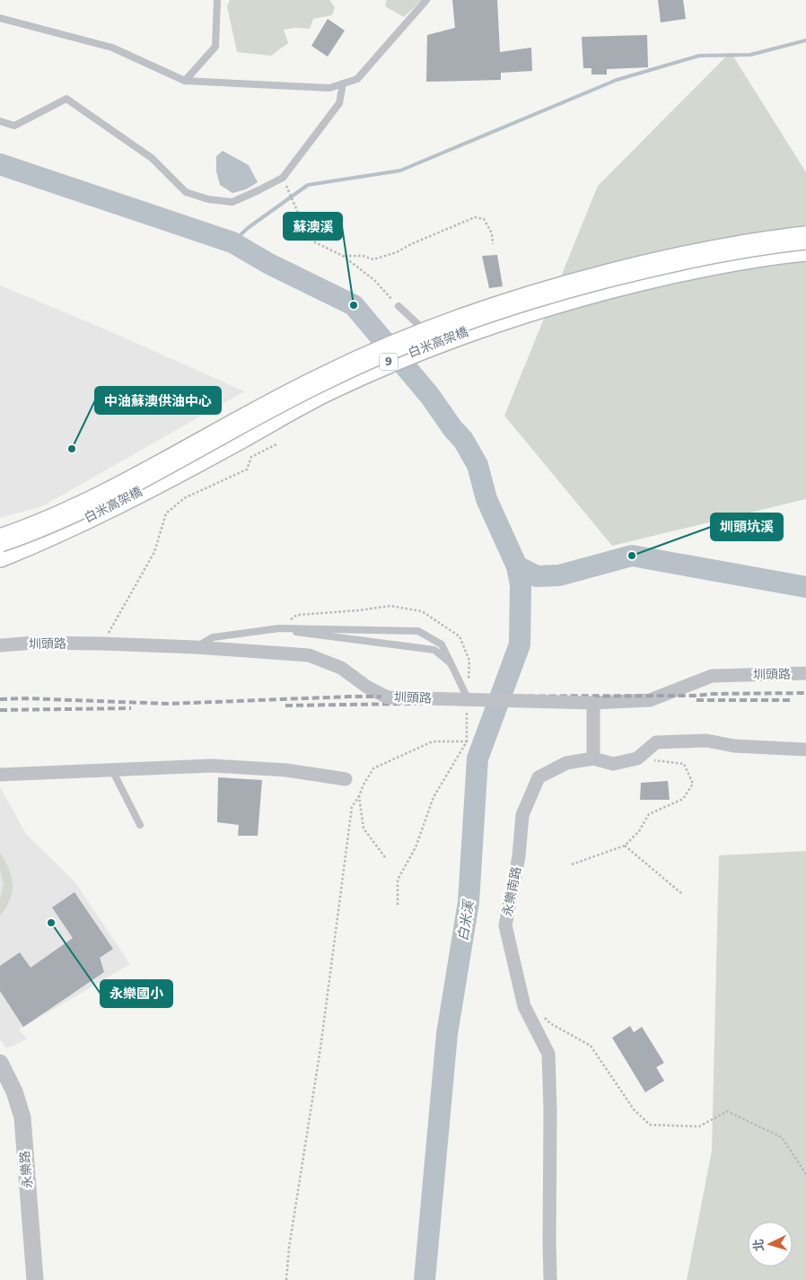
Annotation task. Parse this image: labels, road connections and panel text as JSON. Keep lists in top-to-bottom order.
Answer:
{
  "streets": {
    "main road": ["白米高架橋", "9"],
    "street": ["圳頭路", "永樂南路", "永樂路"]
  },
  "water": ["白米溪"],
  "places": [
    "蘇澳溪",
    "中油蘇澳供油中心",
    "圳頭坑溪",
    "永樂國小"
  ],
  "north": "left"
}
